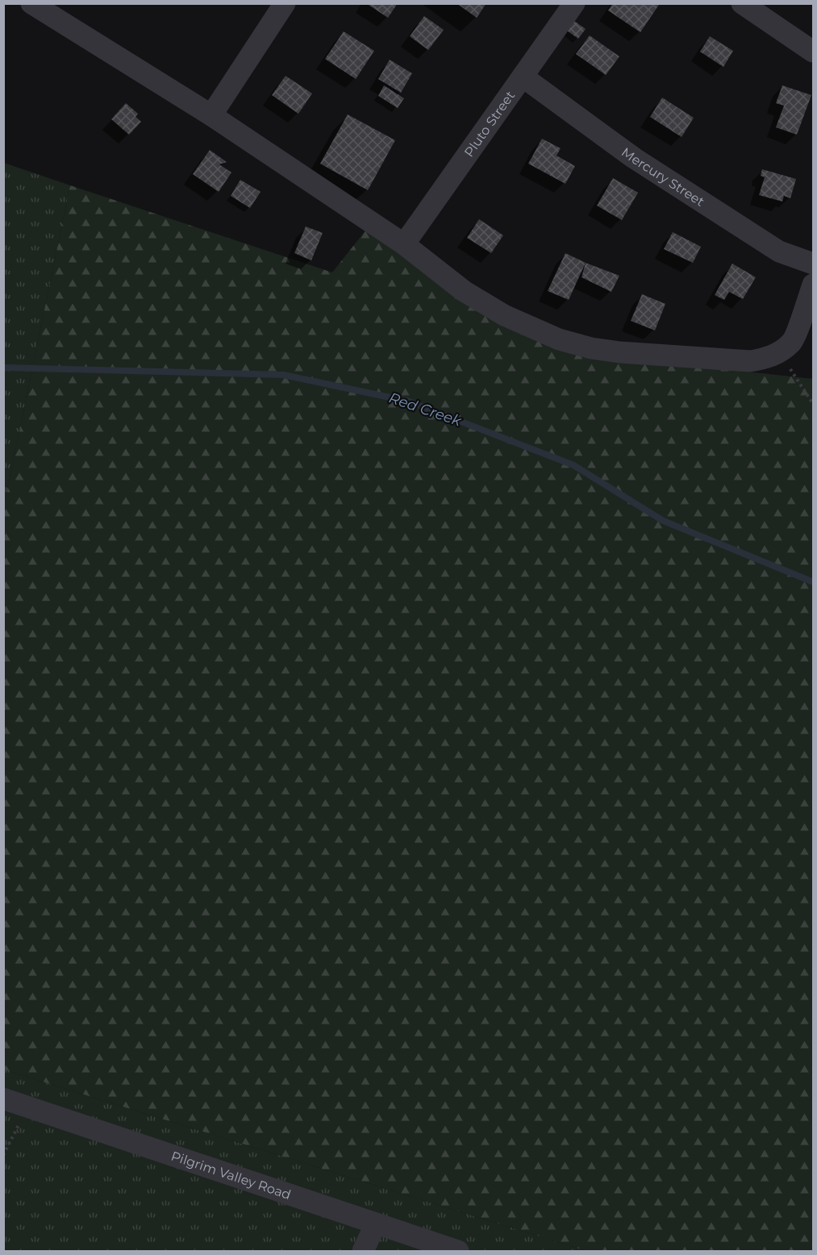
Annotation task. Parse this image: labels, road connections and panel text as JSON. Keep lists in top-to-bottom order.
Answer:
{
  "streets": {
    "street": ["Pluto Street", "Mercury Street", "Pilgrim Valley Road"]
  },
  "crossings": [
    ["Pluto Street", "Mercury Street"]
  ],
  "water": ["Red Creek"]
}
